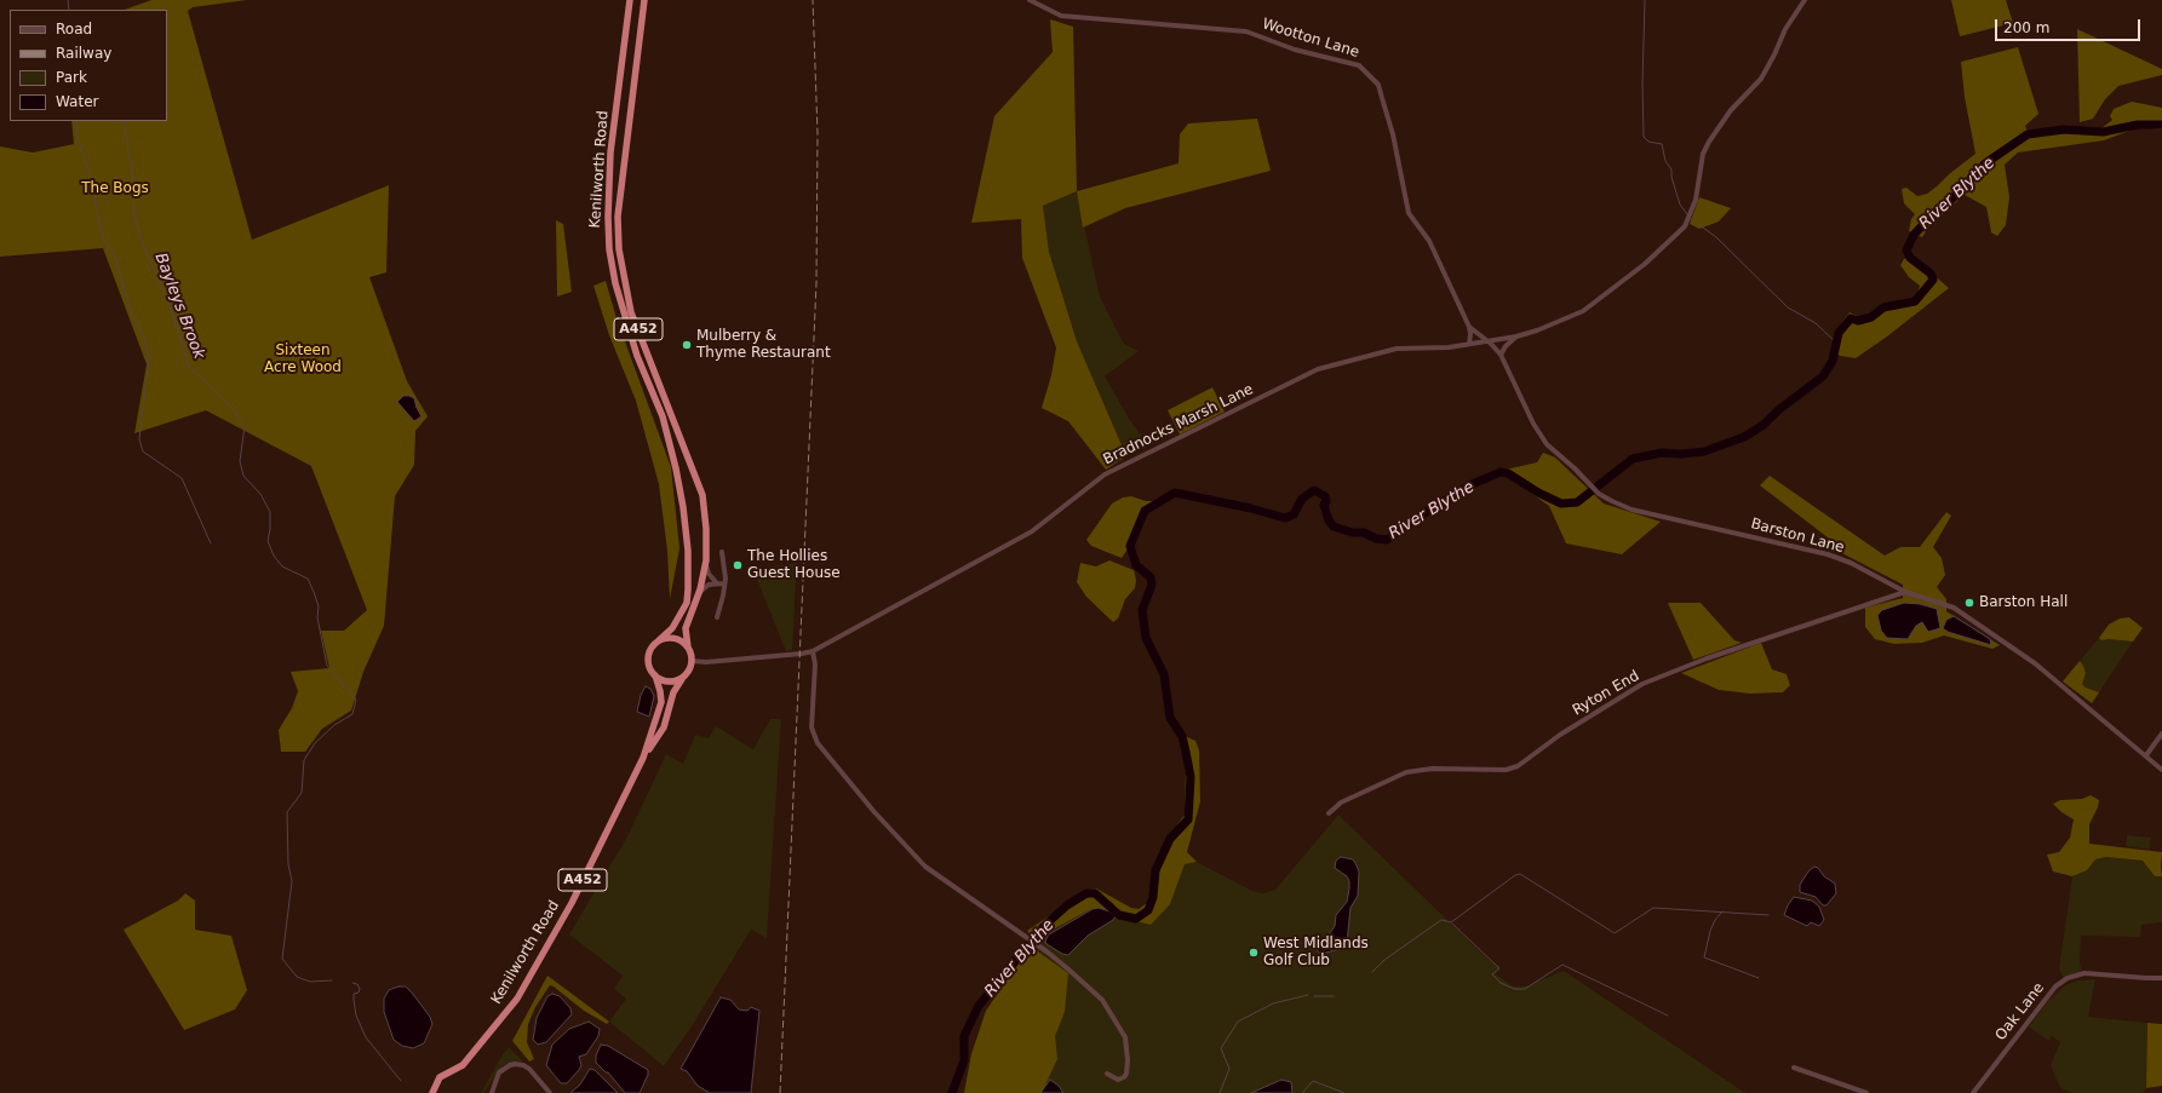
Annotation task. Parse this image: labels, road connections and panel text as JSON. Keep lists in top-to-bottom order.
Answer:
{
  "streets": {
    "highway": ["Kenilworth Road", "A452"],
    "street": [
      "Wootton Lane",
      "Bradnocks Marsh Lane",
      "Barston Lane",
      "Ryton End",
      "Oak Lane"
    ]
  },
  "crossings": [
    ["Wootton Lane", "Bradnocks Marsh Lane"],
    ["Wootton Lane", "Barston Lane"],
    ["Kenilworth Road", "A452"],
    ["Kenilworth Road", "Bradnocks Marsh Lane"],
    ["A452", "Bradnocks Marsh Lane"],
    ["Bradnocks Marsh Lane", "Barston Lane"],
    ["Barston Lane", "Ryton End"]
  ],
  "water": ["River Blythe", "Bayleys Brook"],
  "parks": ["The Bogs", "Sixteen Acre Wood"],
  "places": [
    "Mulberry & Thyme Restaurant",
    "The Hollies Guest House",
    "Barston Hall",
    "West Midlands Golf Club"
  ],
  "legend": [
    "Road",
    "Railway",
    "Park",
    "Water"
  ],
  "scale_bar": "200 m"
}
